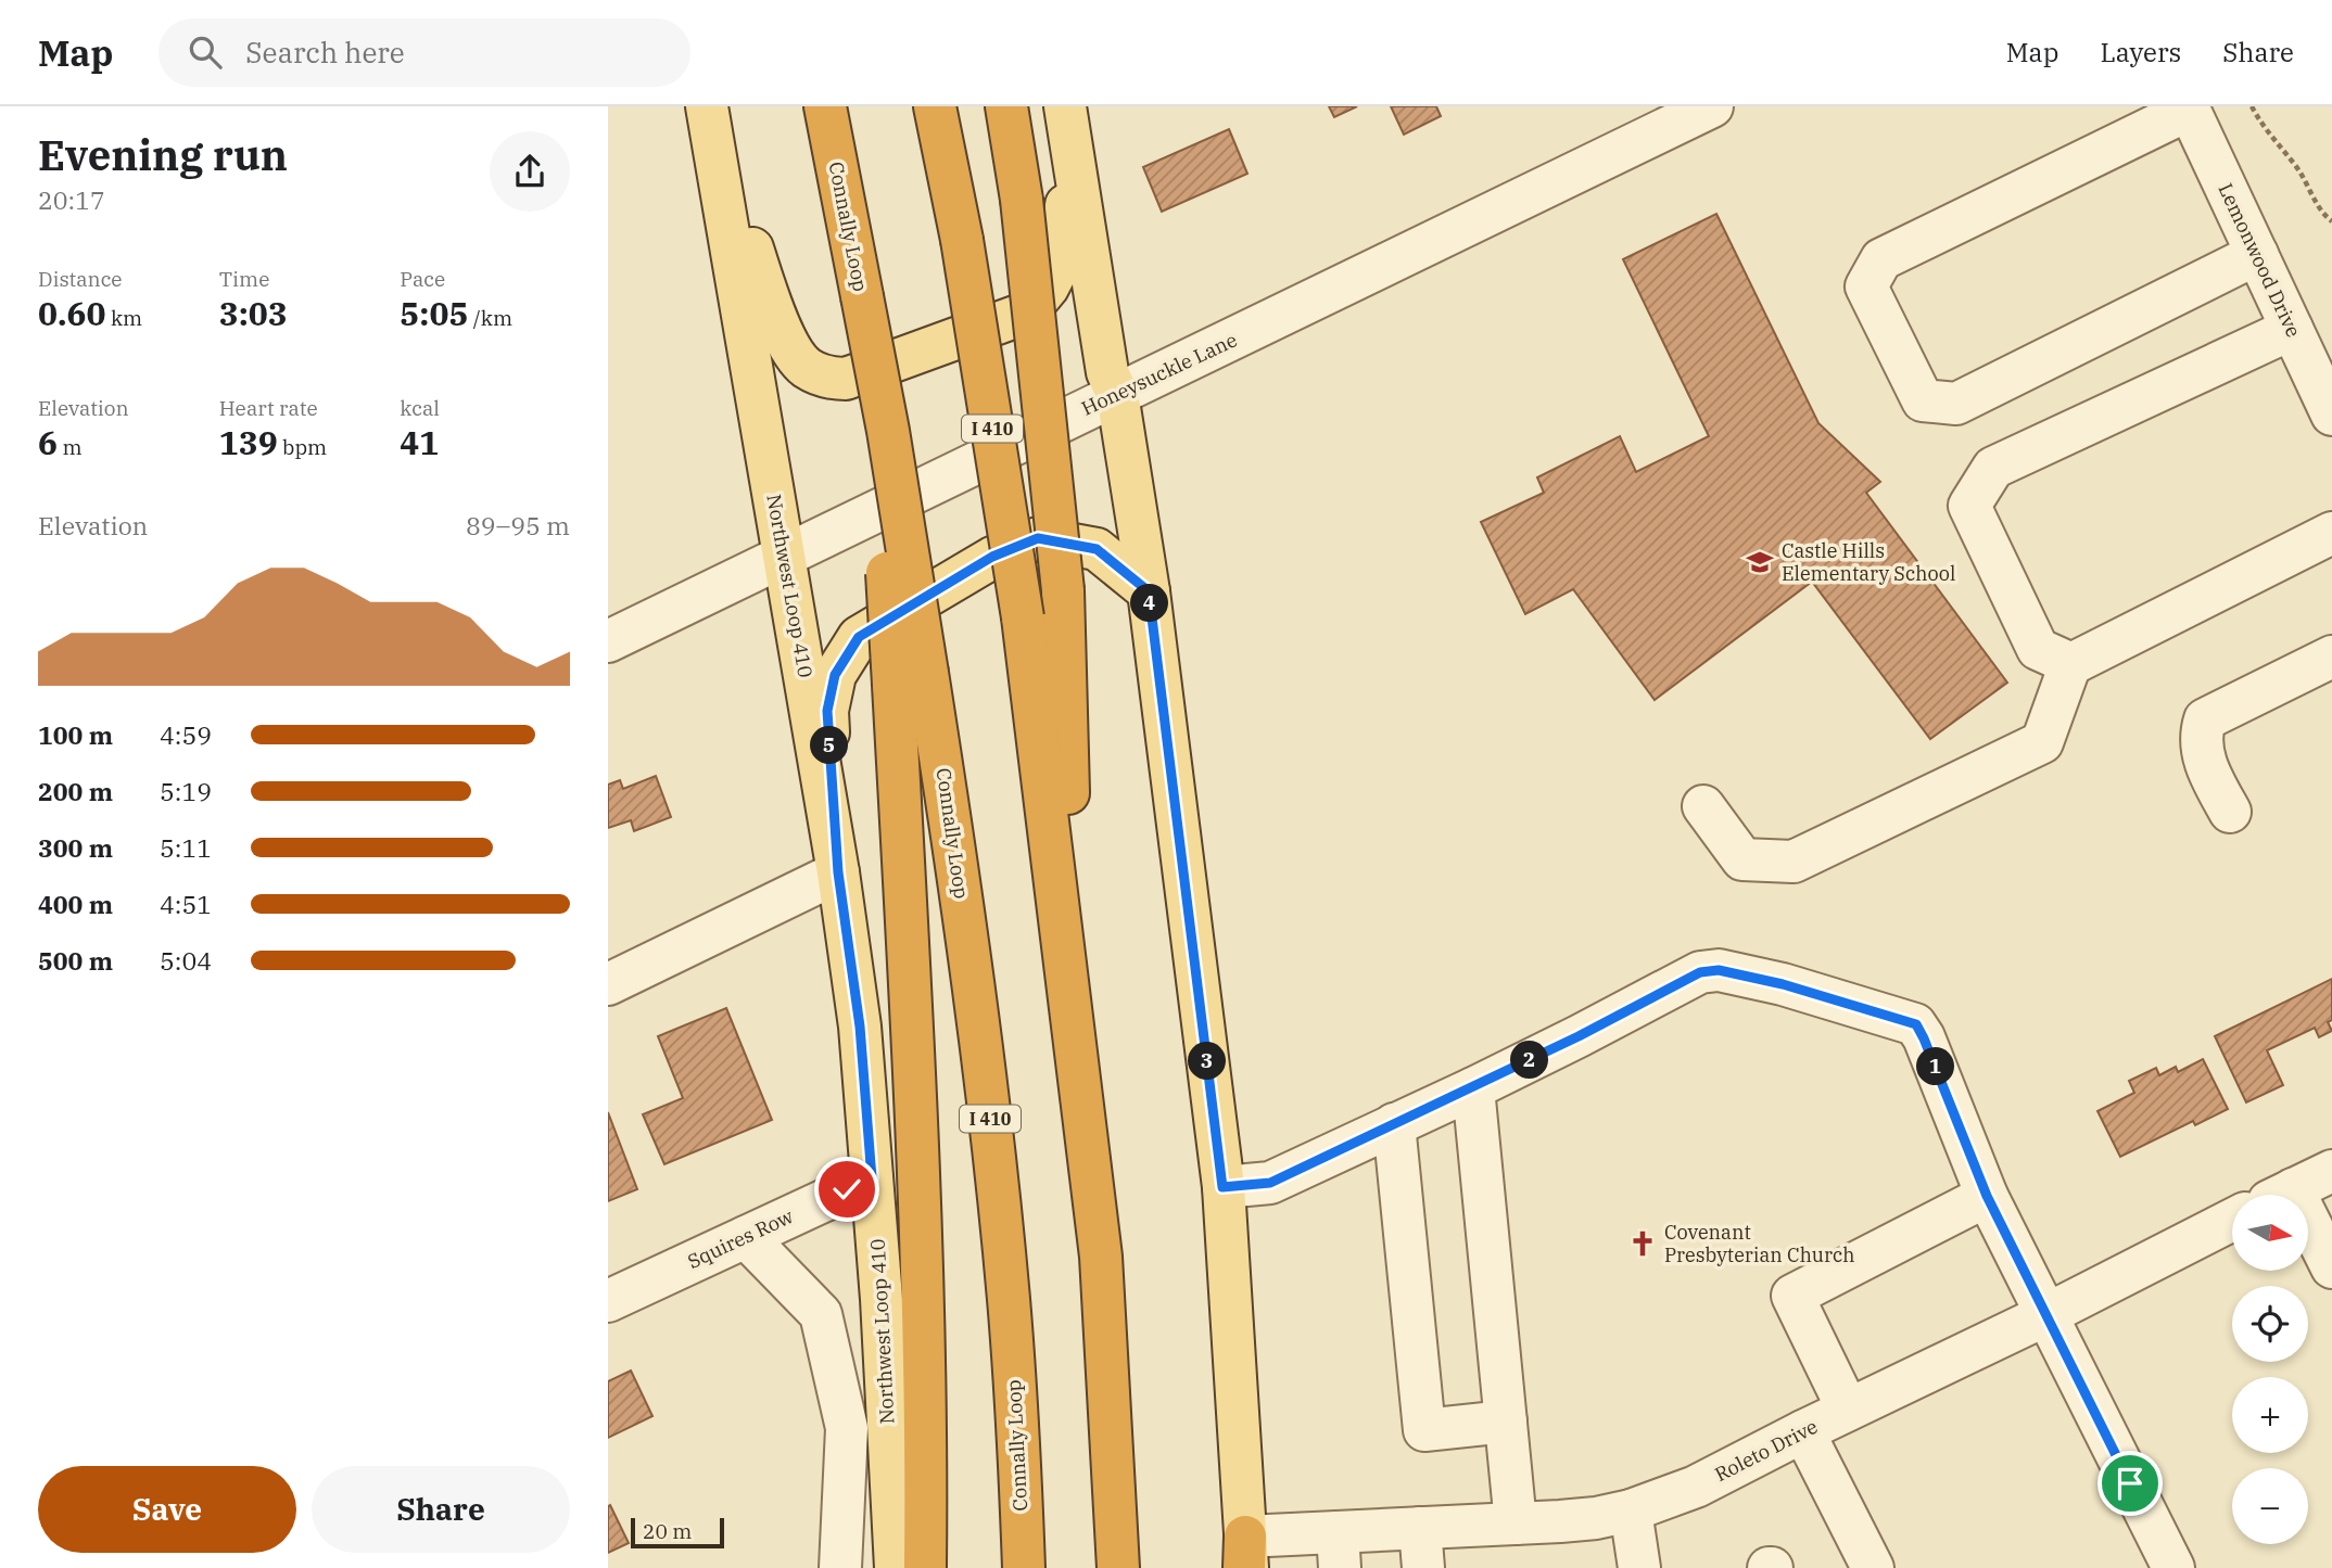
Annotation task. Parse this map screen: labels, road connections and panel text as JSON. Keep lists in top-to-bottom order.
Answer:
{
  "streets": {
    "highway": ["Connally Loop", "I 410"],
    "main road": ["Northwest Loop 410"],
    "street": [
      "Lemonwood Drive",
      "Honeysuckle Lane",
      "Squires Row",
      "Roleto Drive"
    ]
  },
  "crossings": [
    ["Honeysuckle Lane", "Northwest Loop 410"],
    ["Northwest Loop 410", "Squires Row"]
  ],
  "places": {
    "school or university": ["Castle Hills Elementary School"],
    "church": ["Covenant Presbyterian Church"]
  },
  "scale_bar": "20 m",
  "north": "right",
  "page": {
    "header": "Map",
    "search": "Search here",
    "nav": ["Map", "Layers", "Share"],
    "heading": ["Evening run", "20:17"],
    "stats": [
      ["Distance", "0.60 km"],
      ["Time", "3:03"],
      ["Pace", "5:05 /km"],
      ["Elevation", "6 m"],
      ["Heart rate", "139 bpm"],
      ["kcal", "41"]
    ],
    "chart": ["Elevation", "89–95 m"],
    "pins": [
      "4",
      "5",
      "2",
      "3",
      "1"
    ],
    "list": [
      {
        "name": "100 m",
        "note": "4:59"
      },
      {
        "name": "200 m",
        "note": "5:19"
      },
      {
        "name": "300 m",
        "note": "5:11"
      },
      {
        "name": "400 m",
        "note": "4:51"
      },
      {
        "name": "500 m",
        "note": "5:04"
      }
    ],
    "map_buttons": ["+", "−"],
    "buttons": ["Save", "Share"],
    "scale": "20 m"
  }
}
